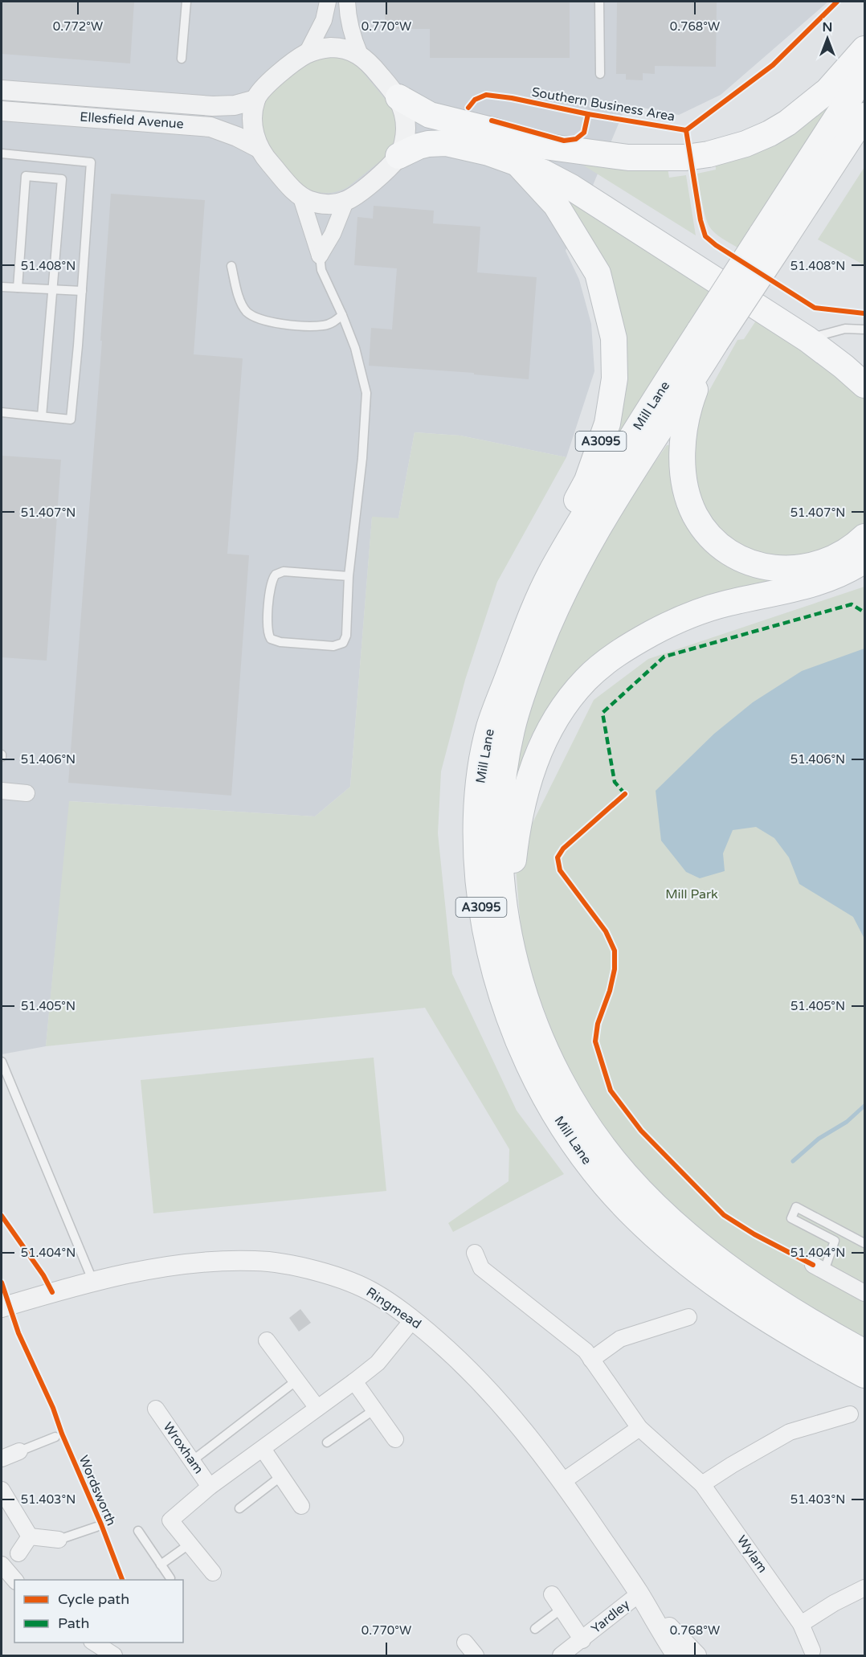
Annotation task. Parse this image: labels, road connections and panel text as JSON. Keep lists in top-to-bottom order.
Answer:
{
  "streets": {
    "main road": ["Mill Lane", "A3095"],
    "street": [
      "Ellesfield Avenue",
      "Ringmead",
      "Wroxham",
      "Wordsworth",
      "Wylam",
      "Yardley"
    ],
    "cycle path": ["Southern Business Area"]
  },
  "crossings": [
    ["Ellesfield Avenue", "A3095"],
    ["Mill Lane", "A3095"],
    ["Ringmead", "Wroxham"],
    ["Ringmead", "Yardley"]
  ],
  "parks": ["Mill Park"],
  "legend": ["Cycle path", "Path"],
  "north": "top",
  "coordinates": [
    "0.772°W",
    "0.770°W",
    "0.768°W",
    "51.408°N",
    "51.407°N",
    "51.406°N",
    "51.405°N",
    "51.404°N",
    "51.403°N"
  ]
}
